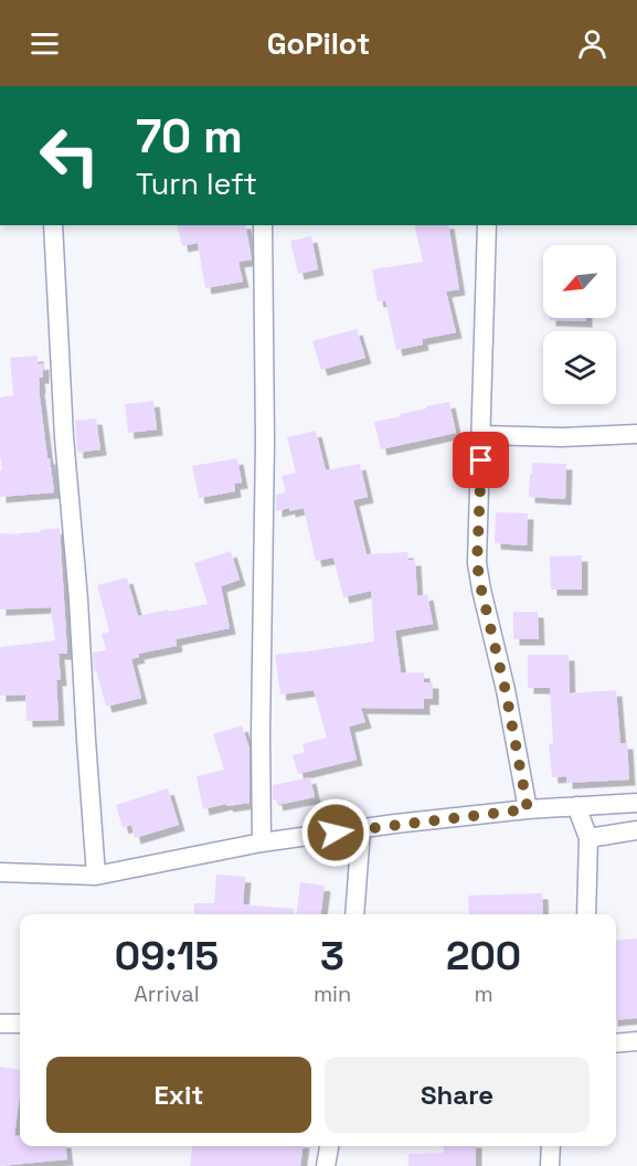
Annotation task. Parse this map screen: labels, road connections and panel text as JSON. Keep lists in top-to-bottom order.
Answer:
{
  "north": "bottom left",
  "page": {
    "header": "GoPilot",
    "turn": ["70 m", "Turn left"],
    "eta": [
      "09:15",
      "Arrival",
      "3",
      "min",
      "200",
      "m"
    ],
    "buttons": ["Exit", "Share"]
  }
}
